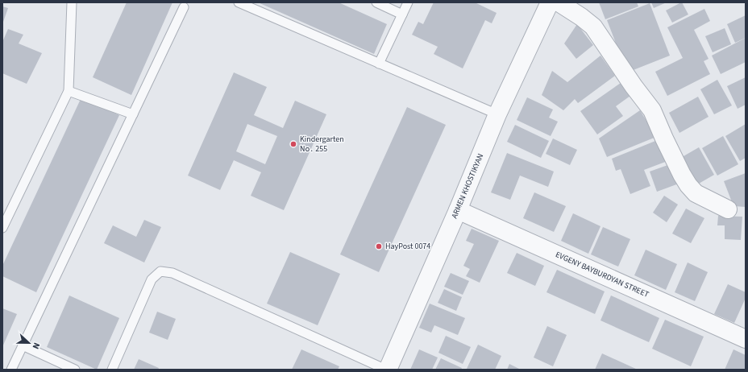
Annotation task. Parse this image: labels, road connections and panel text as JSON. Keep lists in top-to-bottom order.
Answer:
{
  "streets": {
    "street": ["ARMEN KHOSTIKYAN", "EVGENY BAYBURDYAN STREET"]
  },
  "crossings": [
    ["ARMEN KHOSTIKYAN", "EVGENY BAYBURDYAN STREET"]
  ],
  "places": ["Kindergarten Nօ․ 255", "HayPost 0074"],
  "north": "right"
}
